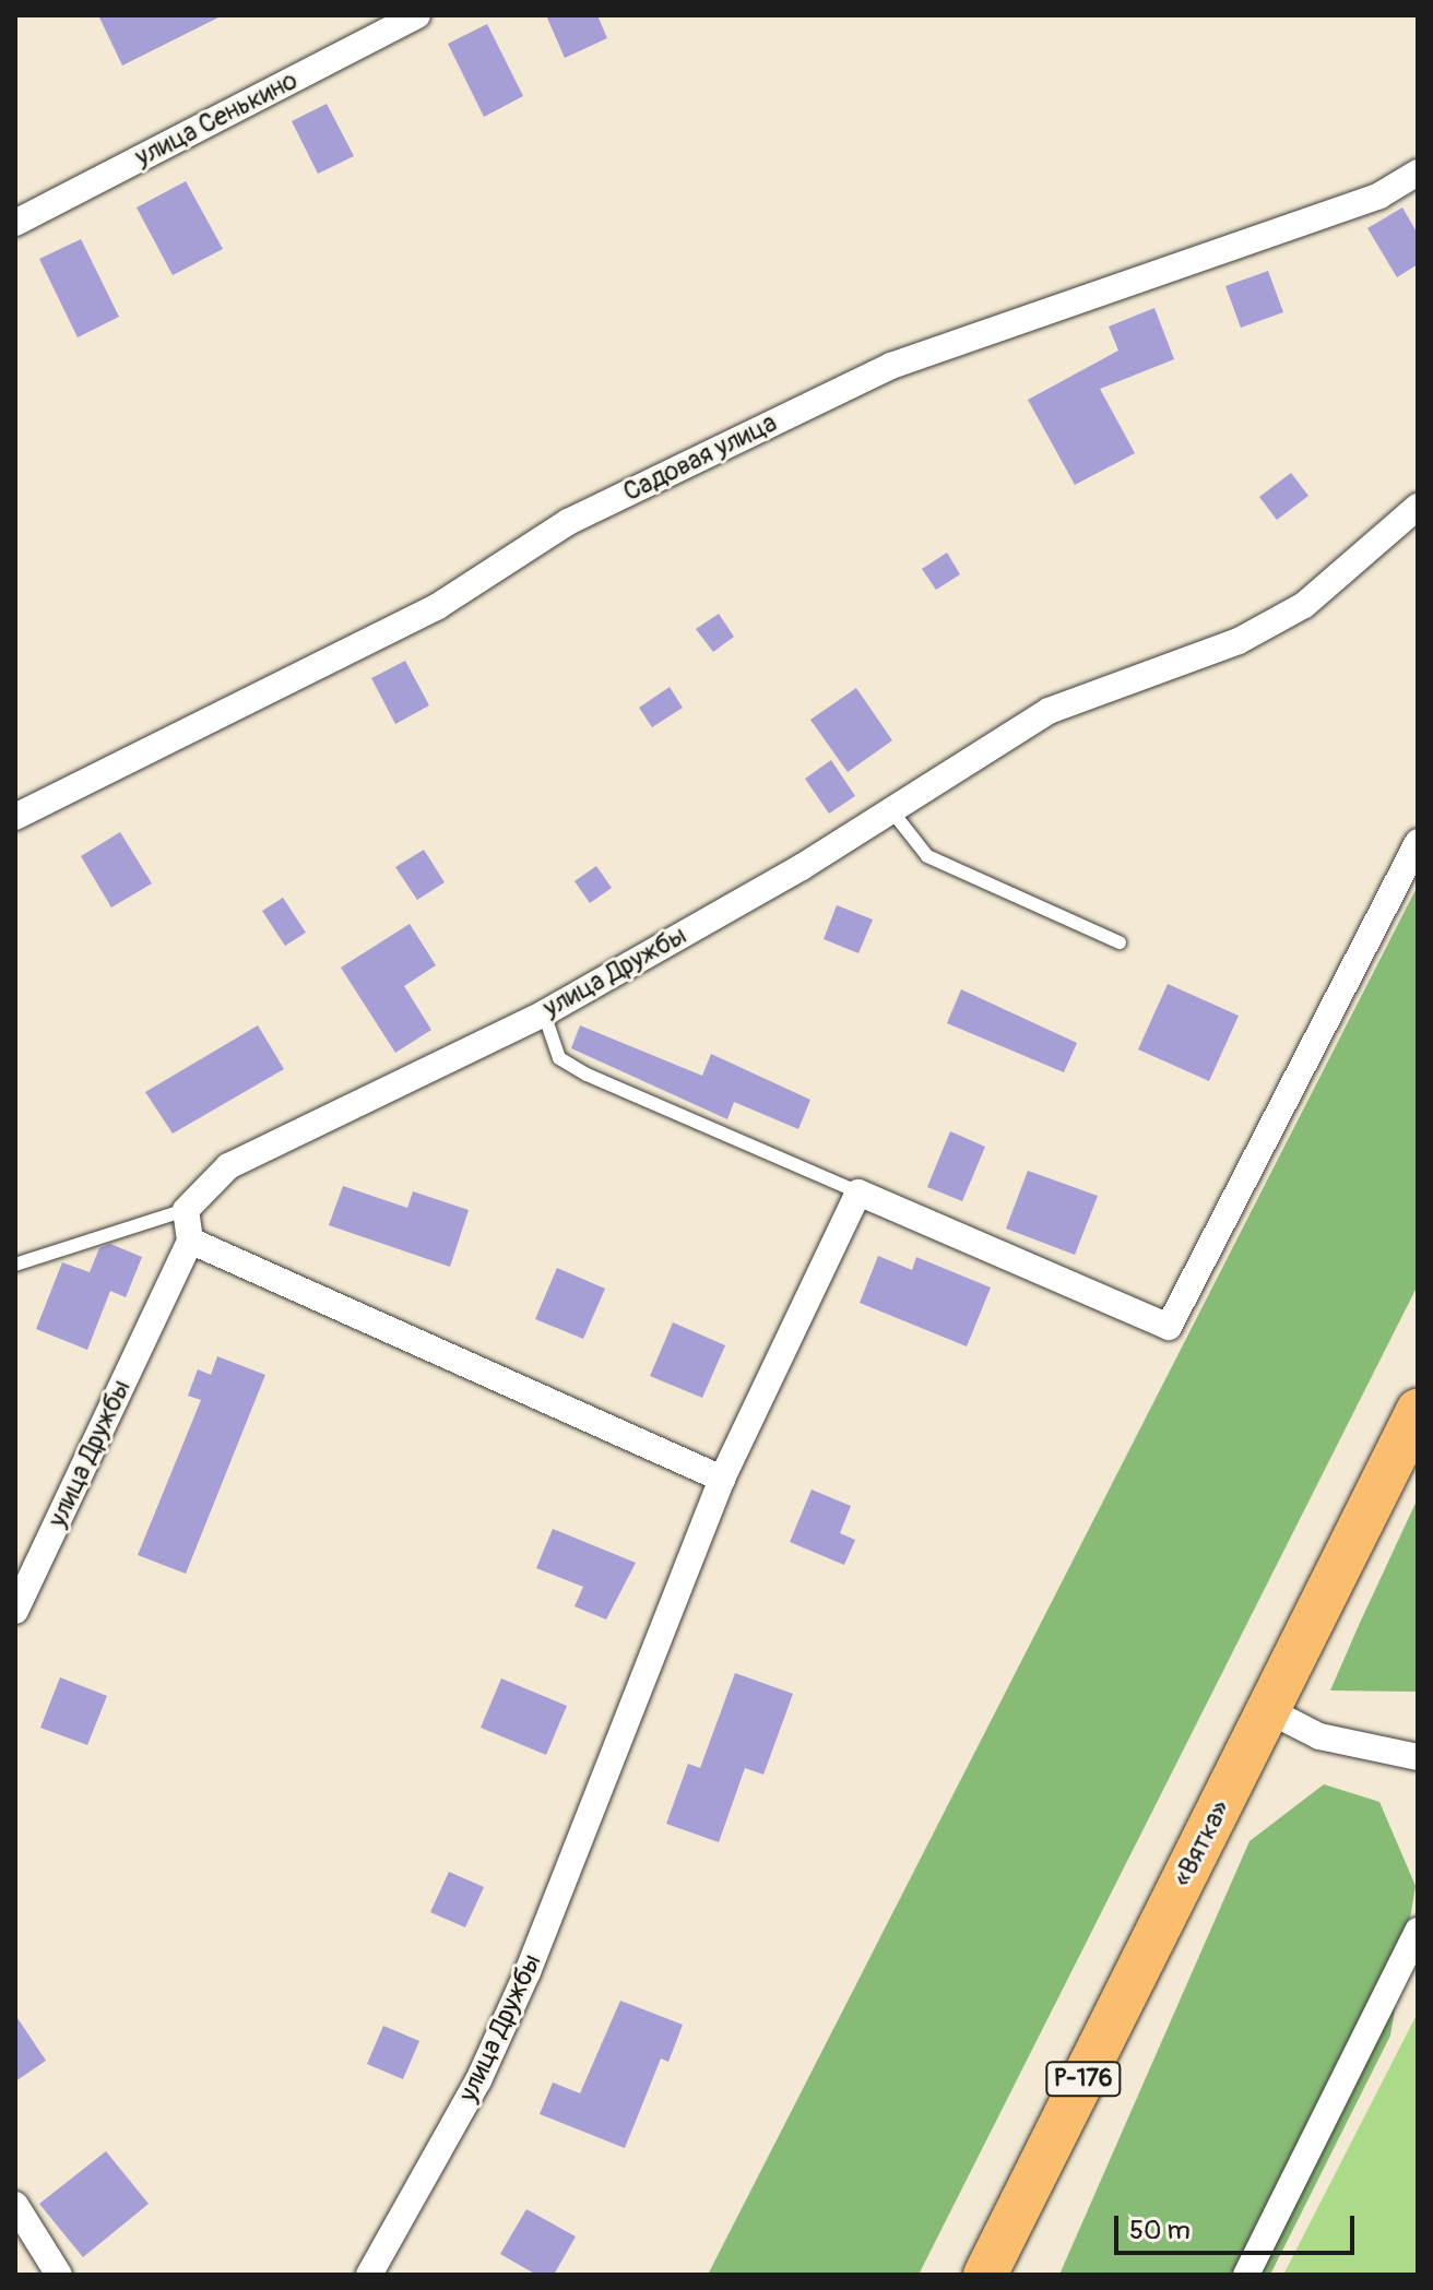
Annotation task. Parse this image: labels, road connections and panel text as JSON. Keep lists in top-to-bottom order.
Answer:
{
  "streets": {
    "main road": ["«Вятка»", "Р-176"],
    "street": ["улица Сенькино", "Садовая улица", "улица Дружбы"]
  },
  "scale_bar": "50 m"
}
